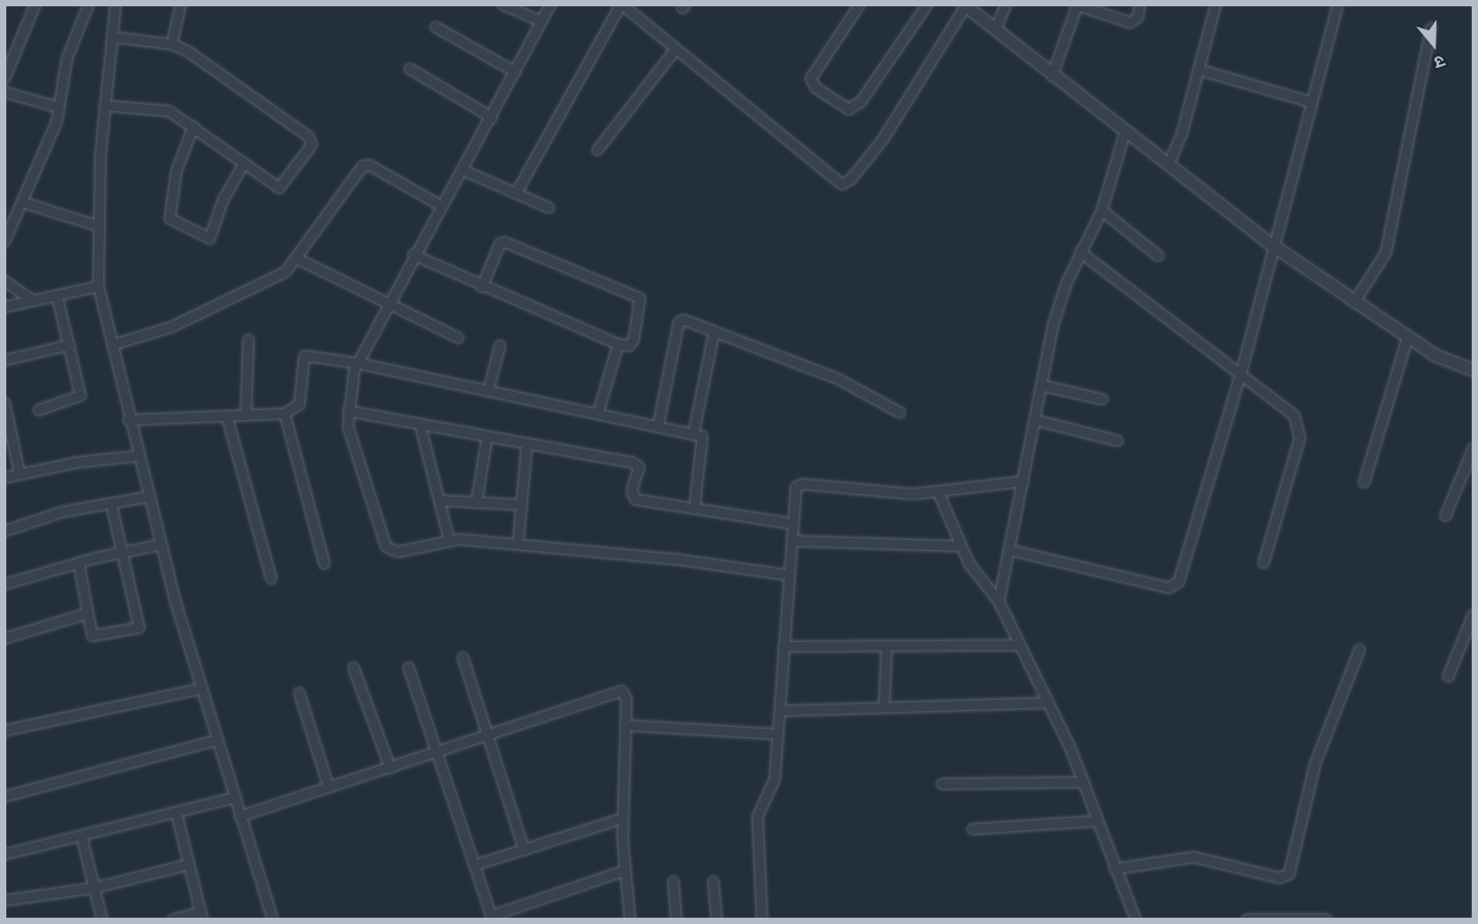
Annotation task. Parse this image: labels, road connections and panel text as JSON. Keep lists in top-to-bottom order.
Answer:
{
  "north": "bottom"
}
